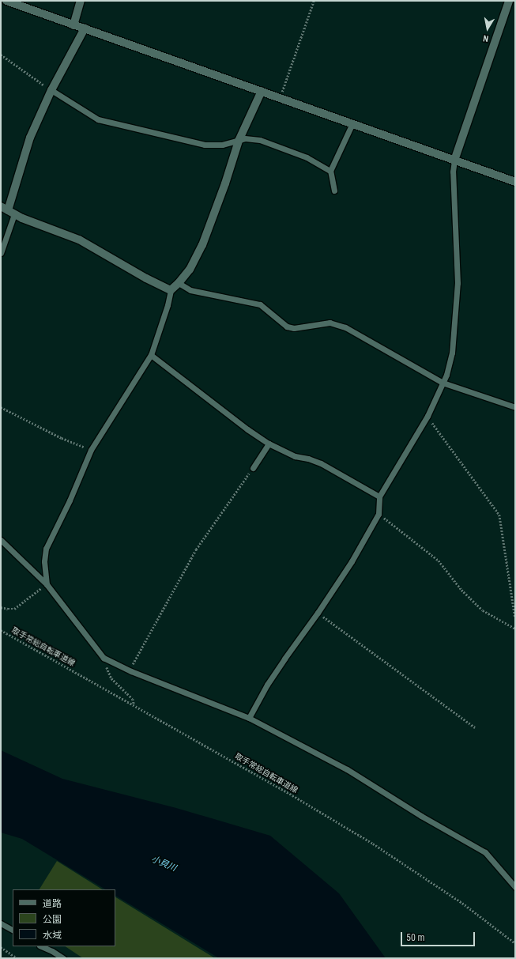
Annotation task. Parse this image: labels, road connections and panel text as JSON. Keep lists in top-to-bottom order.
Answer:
{
  "streets": {
    "path": ["取手常総自転車道線"]
  },
  "water": ["小貝川"],
  "legend": ["道路", "公園", "水域"],
  "scale_bar": "50 m",
  "north": "bottom"
}
